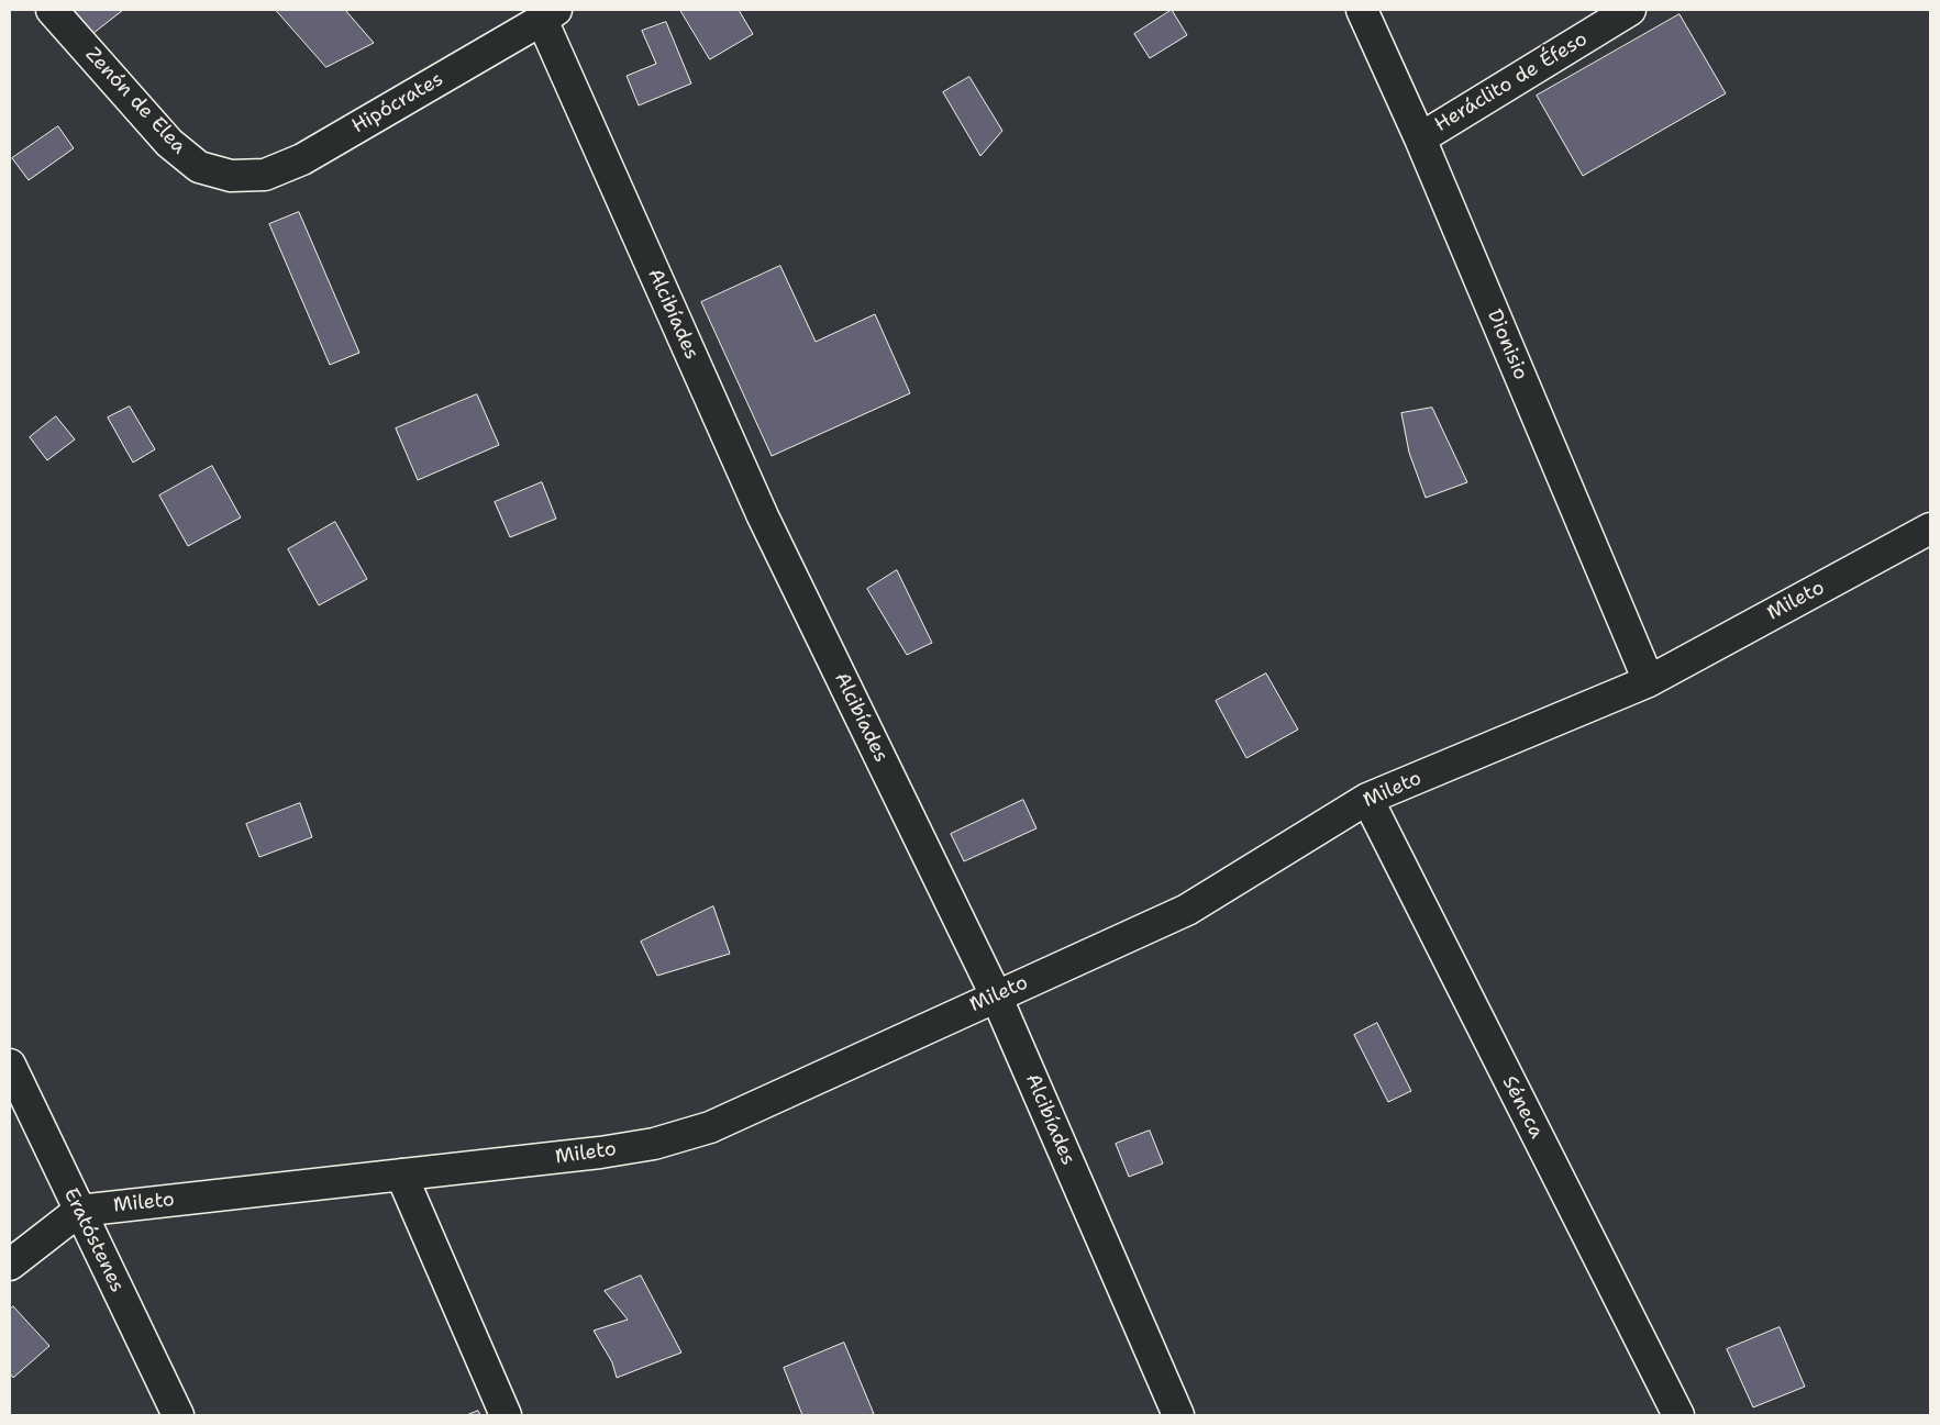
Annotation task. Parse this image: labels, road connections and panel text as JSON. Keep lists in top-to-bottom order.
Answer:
{
  "streets": {
    "street": [
      "Heráclito de Éfeso",
      "Zenón de Elea",
      "Hipócrates",
      "Alcibíades",
      "Dionisio",
      "Mileto",
      "Séneca",
      "Eratóstenes"
    ]
  },
  "crossings": [
    ["Heráclito de Éfeso", "Dionisio"],
    ["Zenón de Elea", "Hipócrates"],
    ["Hipócrates", "Alcibíades"],
    ["Alcibíades", "Mileto"],
    ["Dionisio", "Mileto"],
    ["Mileto", "Séneca"],
    ["Mileto", "Eratóstenes"]
  ]
}
